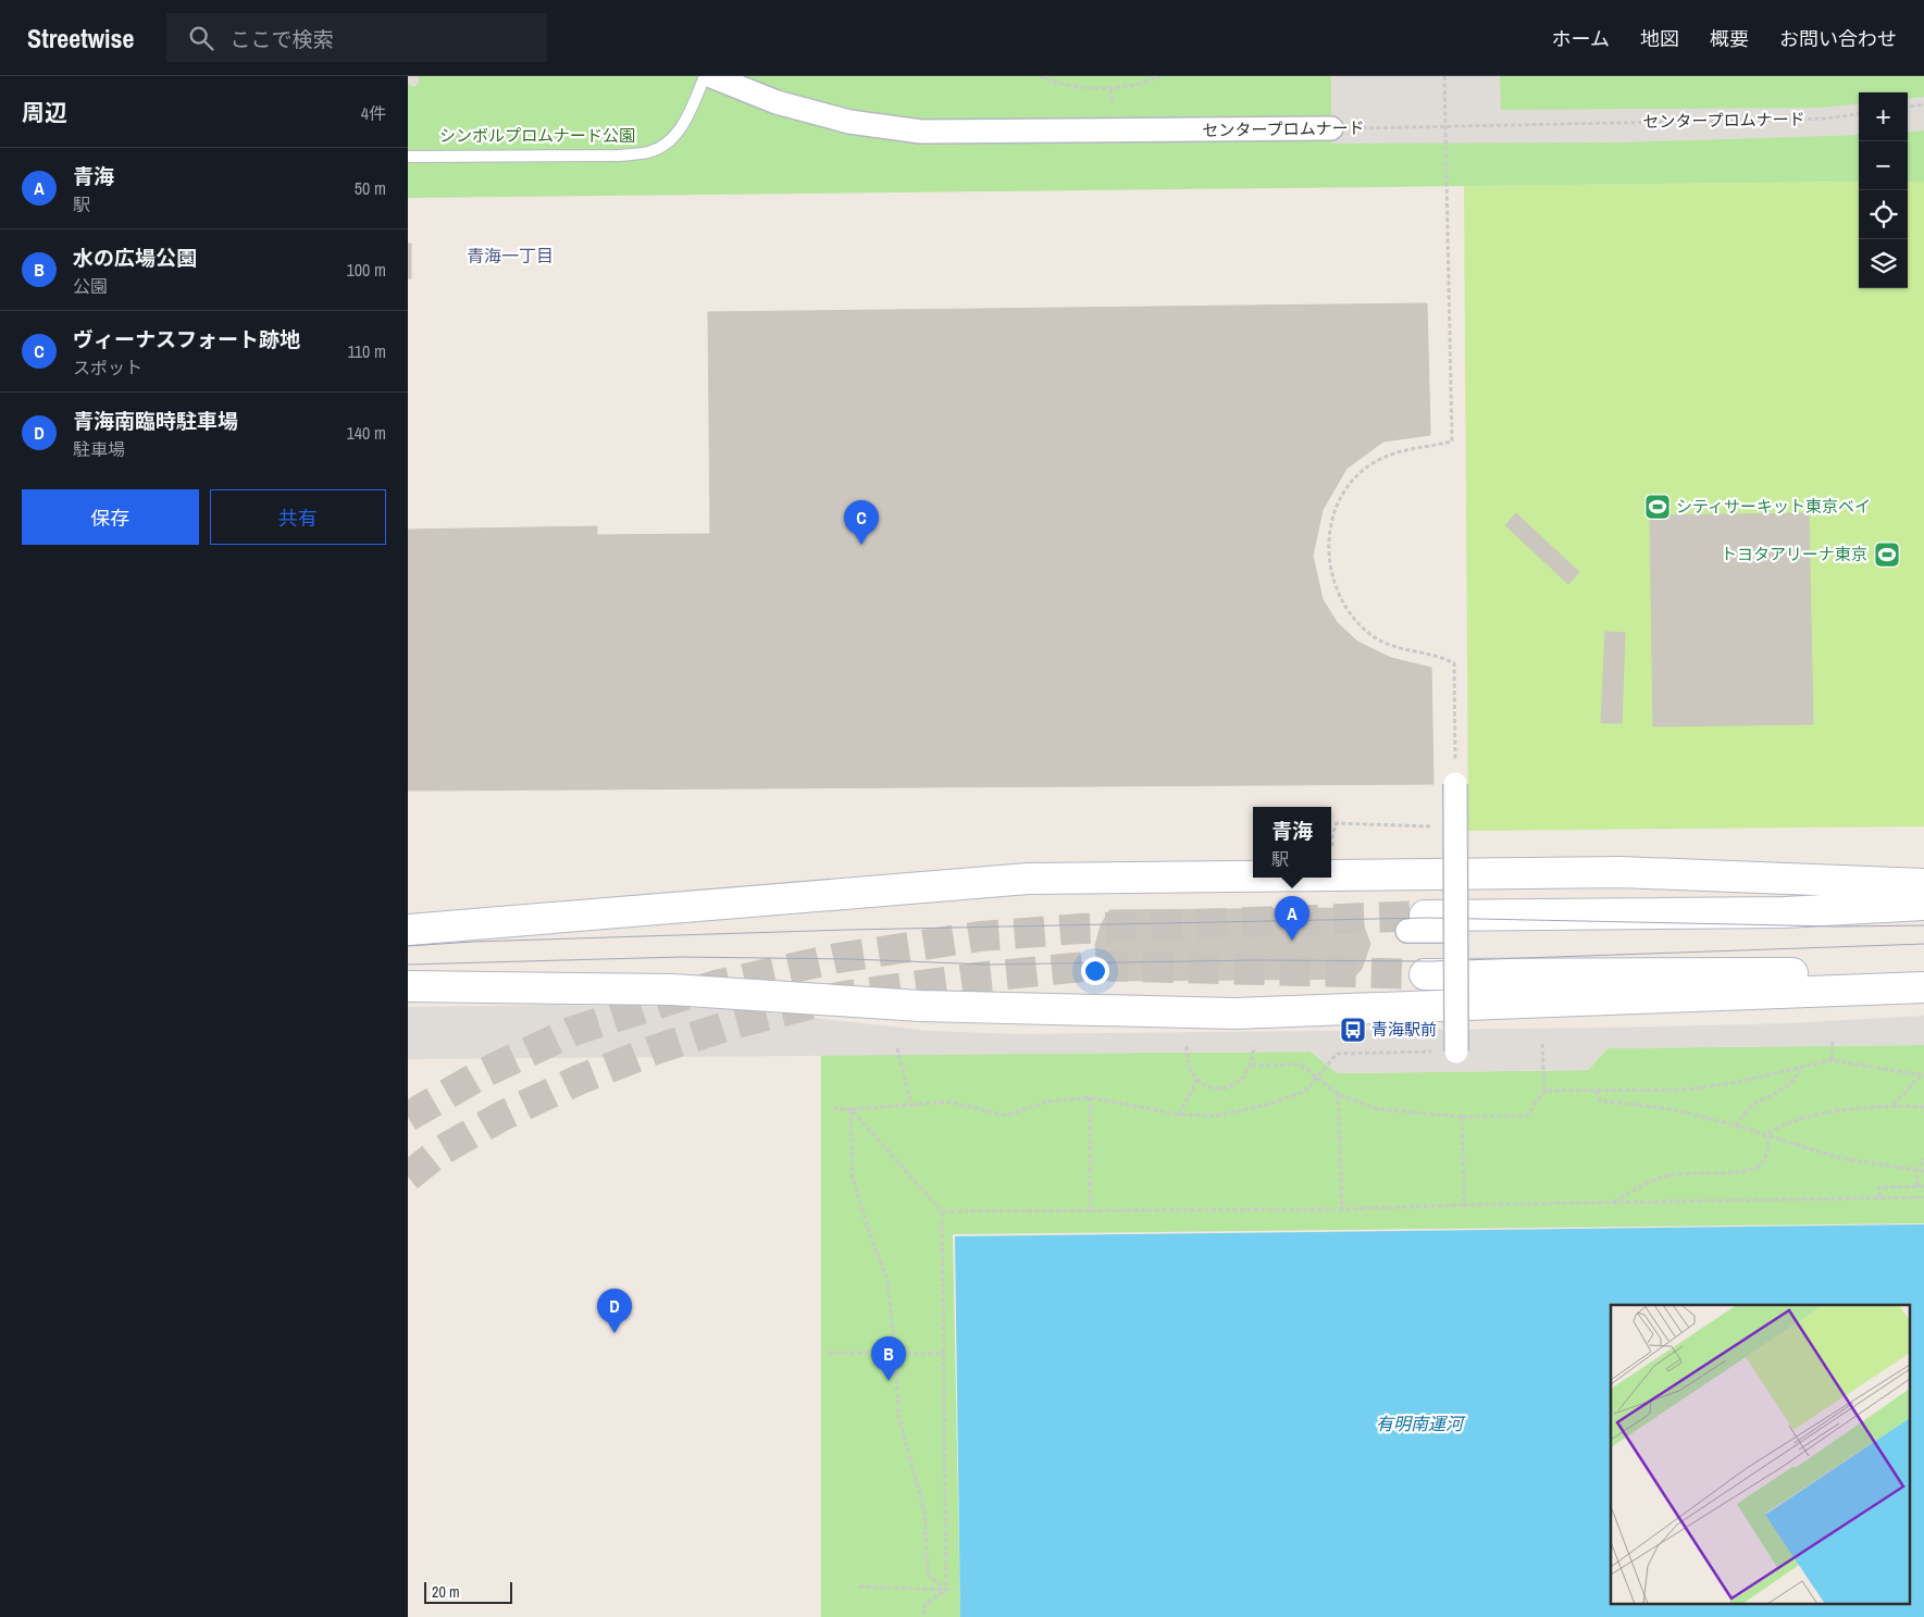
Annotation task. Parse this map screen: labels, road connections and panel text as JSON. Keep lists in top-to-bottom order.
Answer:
{
  "streets": {
    "street": ["センタープロムナード"]
  },
  "districts": ["青海一丁目"],
  "water": ["有明南運河"],
  "parks": ["シンボルプロムナード公園"],
  "places": {
    "sports": ["シティサーキット東京ベイ", "トヨタアリーナ東京"],
    "bus stop": ["青海駅前"]
  },
  "scale_bar": "20 m",
  "page": {
    "header": "Streetwise",
    "search": "ここで検索",
    "nav": [
      "ホーム",
      "地図",
      "概要",
      "お問い合わせ"
    ],
    "heading": ["周辺", "4件"],
    "map_buttons": ["+", "−"],
    "list": [
      {
        "mark": "A",
        "name": "青海",
        "note": "駅",
        "value": "50 m"
      },
      {
        "mark": "B",
        "name": "水の広場公園",
        "note": "公園",
        "value": "100 m"
      },
      {
        "mark": "C",
        "name": "ヴィーナスフォート跡地",
        "note": "スポット",
        "value": "110 m"
      },
      {
        "mark": "D",
        "name": "青海南臨時駐車場",
        "note": "駐車場",
        "value": "140 m"
      }
    ],
    "buttons": ["保存", "共有"],
    "pins": [
      "C",
      "A",
      "D",
      "B"
    ],
    "popup": ["青海", "駅"],
    "scale": "20 m"
  }
}
